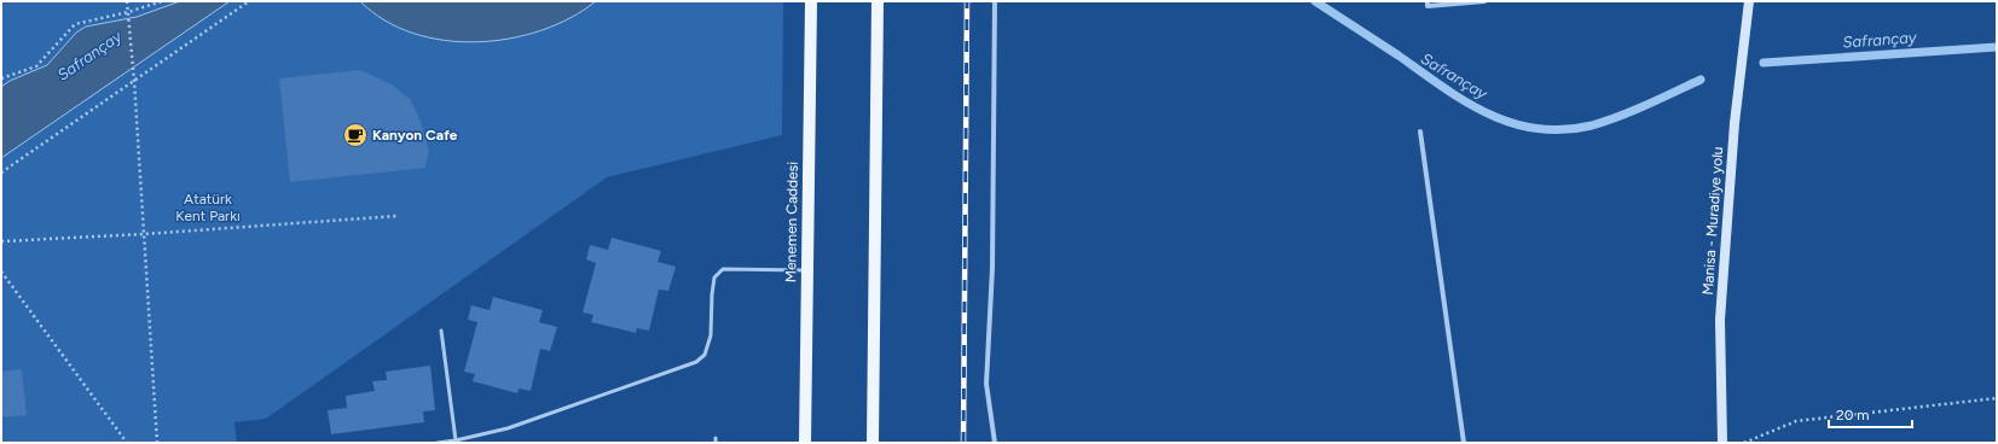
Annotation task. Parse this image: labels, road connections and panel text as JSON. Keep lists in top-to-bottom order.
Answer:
{
  "streets": {
    "main road": ["Manisa - Muradiye yolu", "Menemen Caddesi"]
  },
  "water": ["Safrançay"],
  "parks": ["Atatürk Kent Parkı"],
  "places": {
    "cafe": ["Kanyon Cafe"]
  },
  "scale_bar": "20 m"
}
